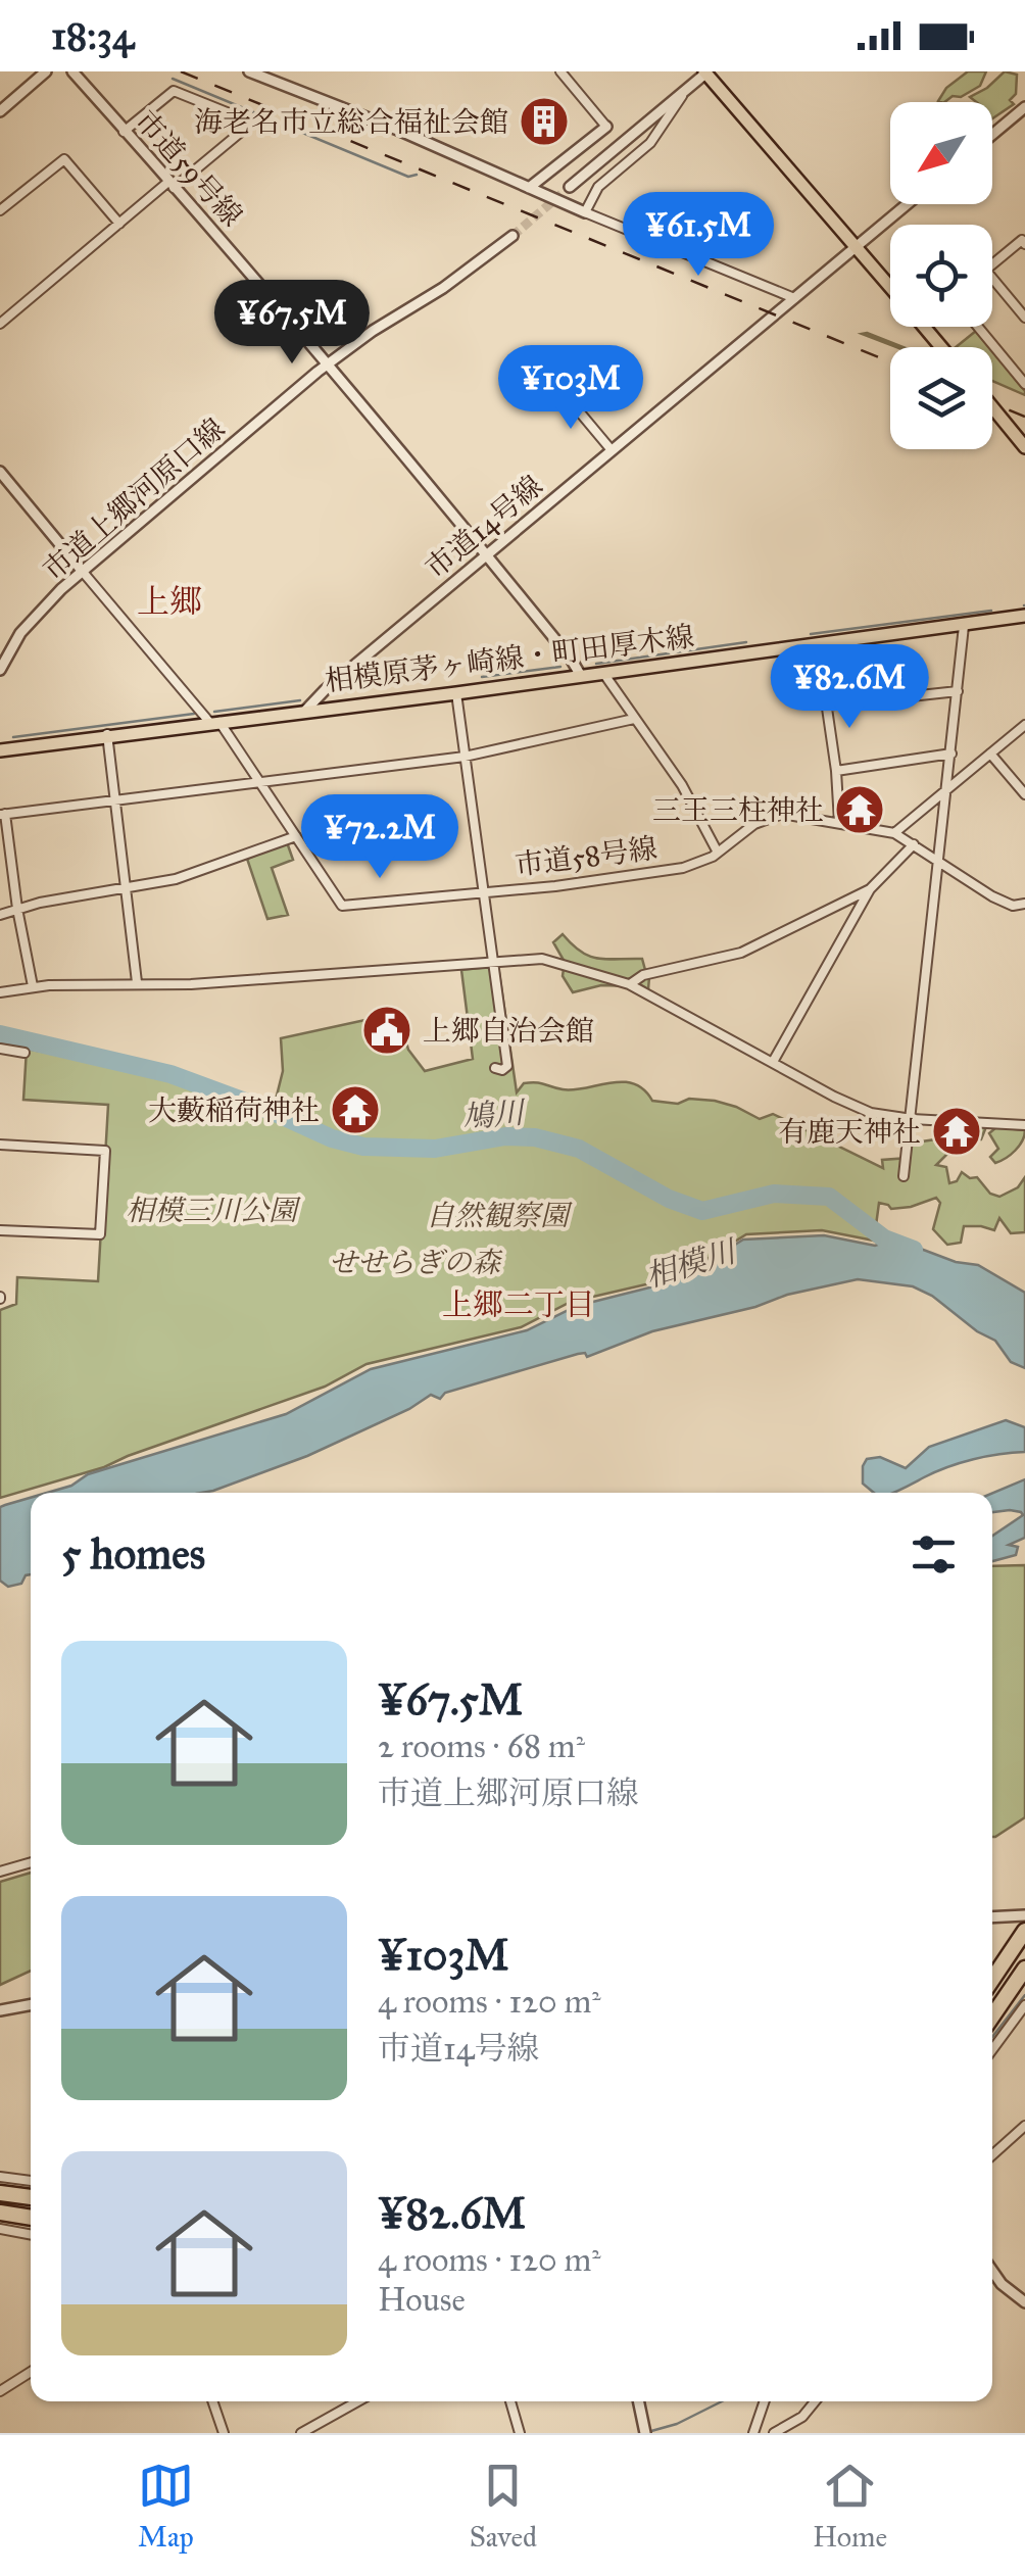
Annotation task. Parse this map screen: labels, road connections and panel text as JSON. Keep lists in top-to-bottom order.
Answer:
{
  "streets": {
    "main road": ["相模原茅ヶ崎線・町田厚木線"],
    "street": [
      "市道59号線",
      "市道上郷河原口線",
      "市道14号線",
      "市道58号線"
    ]
  },
  "crossings": [
    ["市道59号線", "市道上郷河原口線"],
    ["市道59号線", "市道14号線"],
    ["市道59号線", "相模原茅ヶ崎線・町田厚木線"],
    ["市道14号線", "相模原茅ヶ崎線・町田厚木線"]
  ],
  "districts": ["上郷", "上郷二丁目"],
  "water": ["鳩川", "相模川"],
  "parks": ["相模三川公園", "自然観察園", "せせらぎの森"],
  "places": {
    "building": ["海老名市立総合福祉会館"],
    "temple": ["三王三柱神社", "大藪稲荷神社", "有鹿天神社"],
    "public building": ["上郷自治会館"]
  },
  "north": "bottom left",
  "page": {
    "status": "18:34",
    "price": [
      "¥61.5M",
      "¥67.5M",
      "¥103M",
      "¥82.6M",
      "¥72.2M"
    ],
    "heading": "5 homes",
    "list": [
      {
        "name": "¥67.5M",
        "note": "2 rooms · 68 m² · 市道上郷河原口線"
      },
      {
        "name": "¥103M",
        "note": "4 rooms · 120 m² · 市道14号線"
      },
      {
        "name": "¥82.6M",
        "note": "4 rooms · 120 m² · House"
      }
    ],
    "tabs": ["Map", "Saved", "Home"]
  }
}
